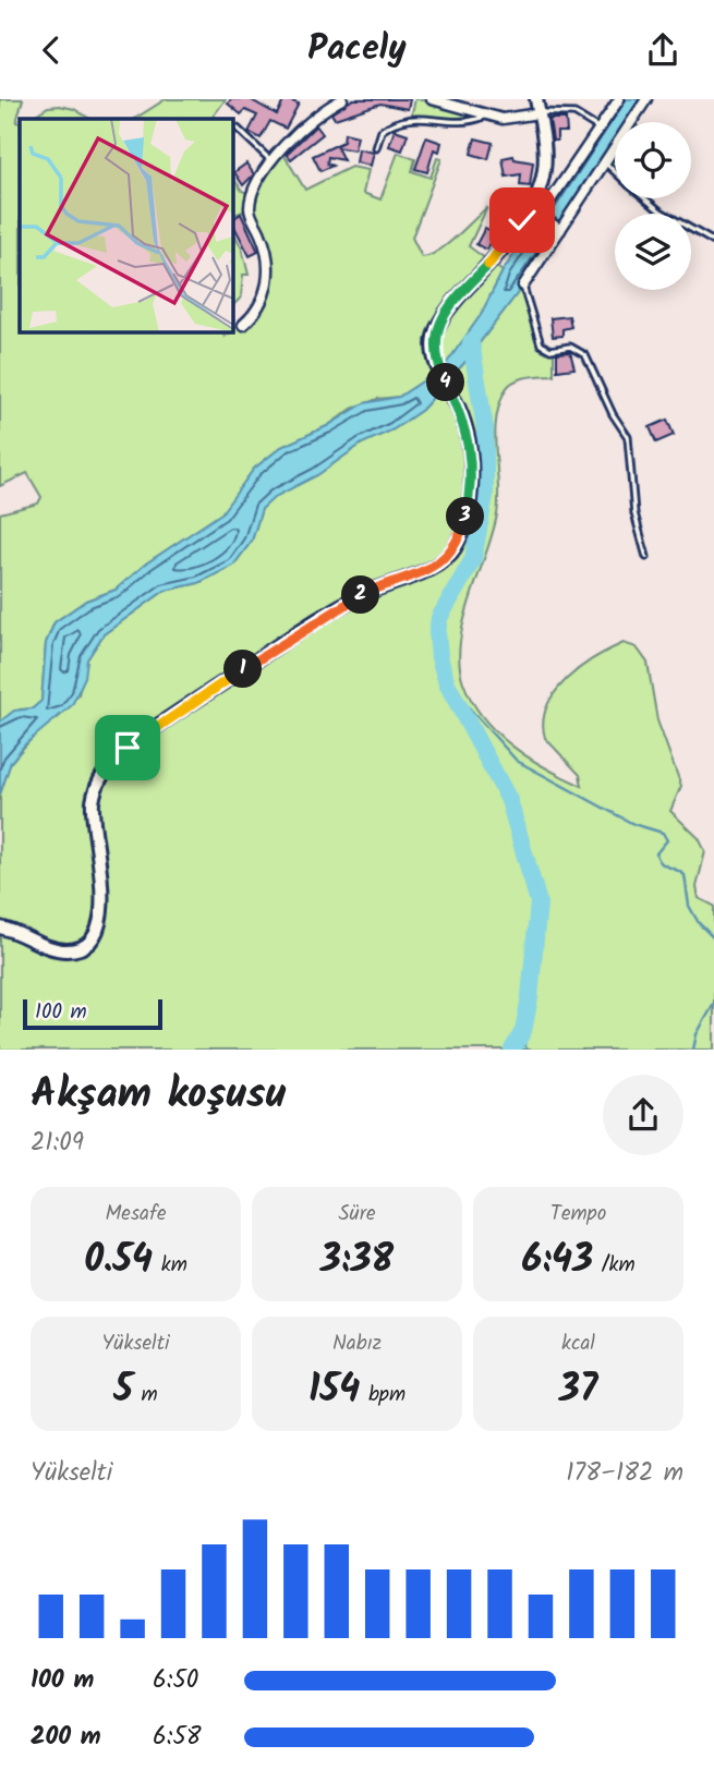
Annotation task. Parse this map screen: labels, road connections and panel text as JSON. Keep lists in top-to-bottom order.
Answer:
{
  "scale_bar": "100 m",
  "page": {
    "header": "Pacely",
    "pins": [
      "4",
      "3",
      "2",
      "1"
    ],
    "scale": "100 m",
    "heading": ["Akşam koşusu", "21:09"],
    "stats": [
      ["Mesafe", "0.54 km"],
      ["Süre", "3:38"],
      ["Tempo", "6:43 /km"],
      ["Yükselti", "5 m"],
      ["Nabız", "154 bpm"],
      ["kcal", "37"]
    ],
    "chart": ["Yükselti", "178–182 m"],
    "list": [
      {
        "name": "100 m",
        "note": "6:50"
      },
      {
        "name": "200 m",
        "note": "6:58"
      }
    ]
  }
}
